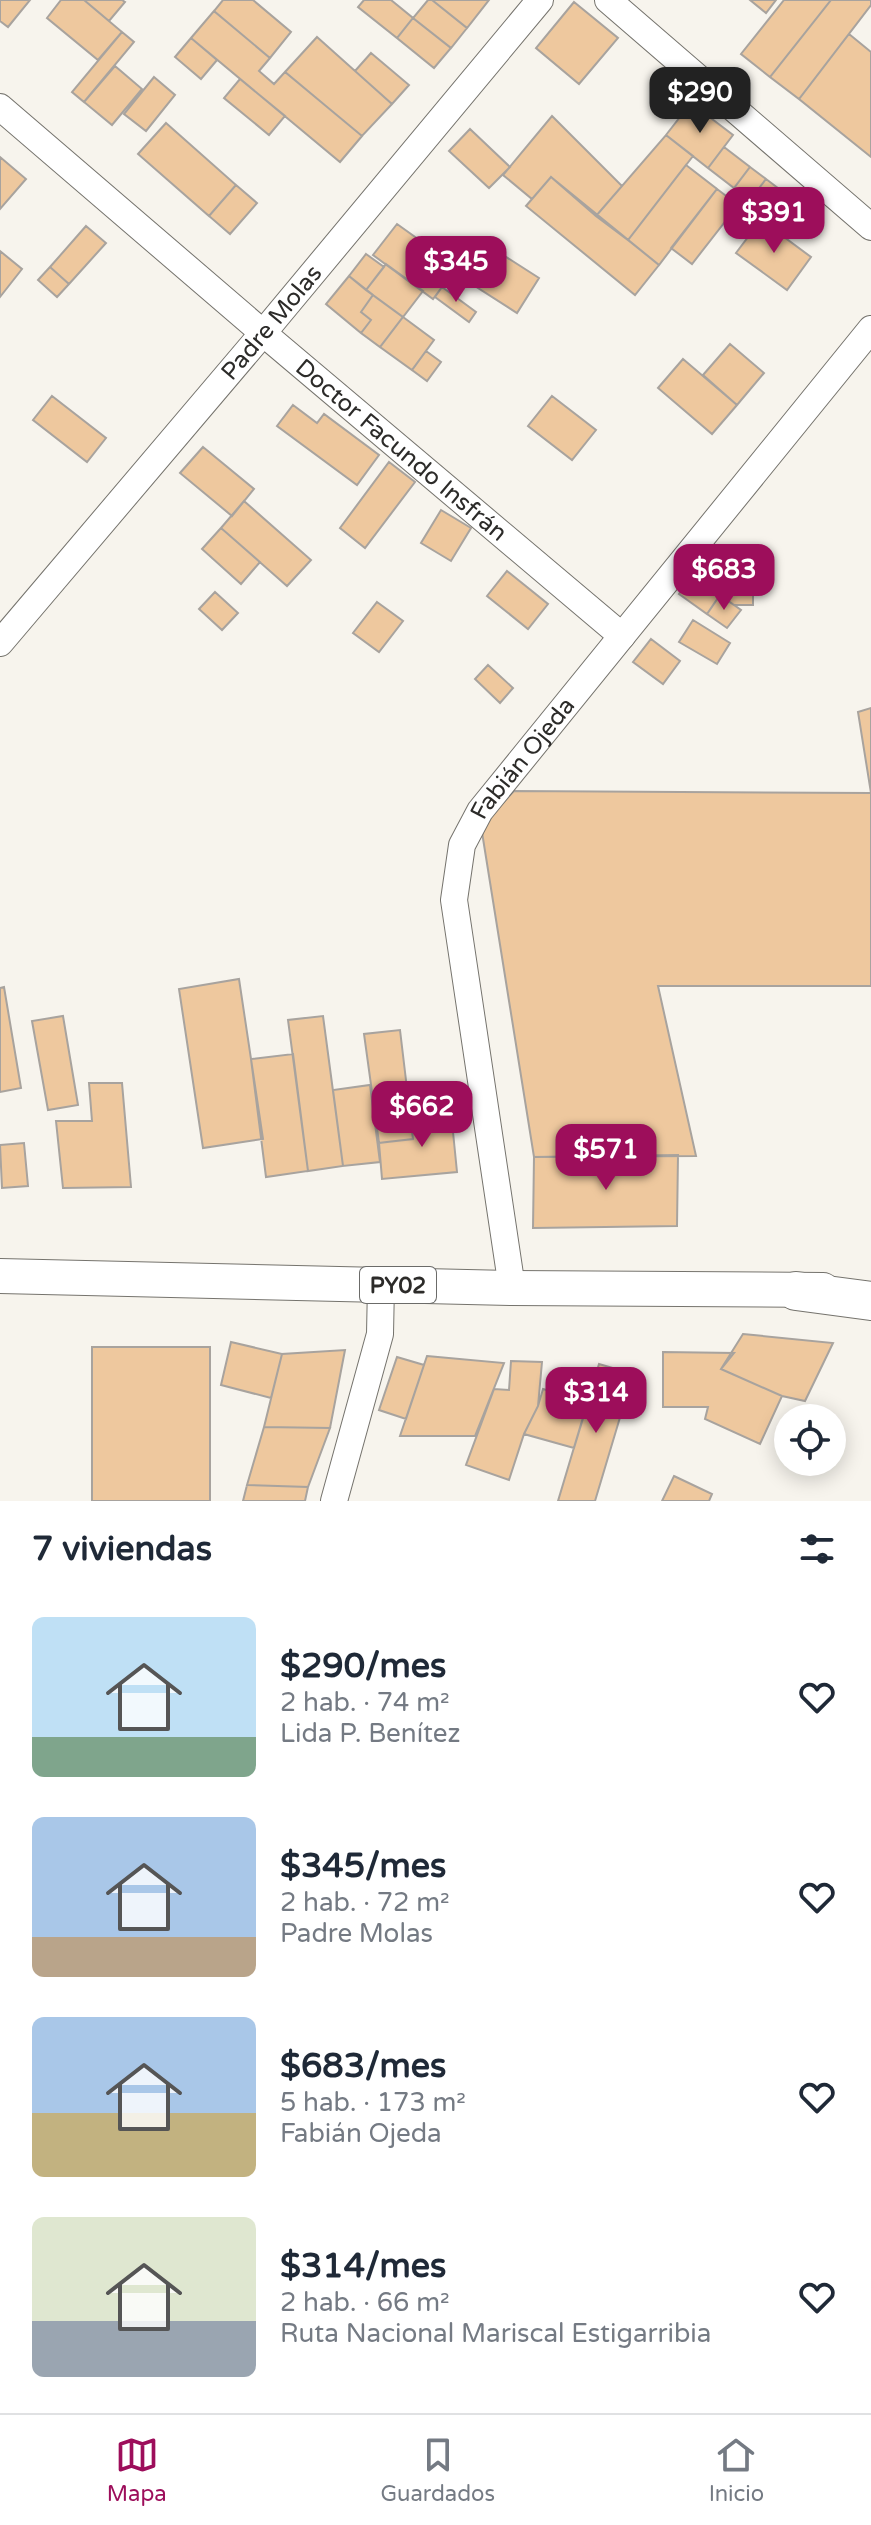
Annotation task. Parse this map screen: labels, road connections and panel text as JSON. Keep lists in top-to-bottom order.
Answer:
{
  "streets": {
    "highway": ["PY02"],
    "street": ["Padre Molas", "Doctor Facundo Insfrán", "Fabián Ojeda"]
  },
  "crossings": [
    ["Padre Molas", "Doctor Facundo Insfrán"],
    ["Doctor Facundo Insfrán", "Fabián Ojeda"],
    ["Fabián Ojeda", "PY02"]
  ],
  "page": {
    "price": [
      "$290",
      "$391",
      "$345",
      "$683",
      "$662",
      "$571",
      "$314"
    ],
    "heading": "7 viviendas",
    "list": [
      {
        "name": "$290/mes",
        "note": "2 hab. · 74 m² · Lida P. Benítez"
      },
      {
        "name": "$345/mes",
        "note": "2 hab. · 72 m² · Padre Molas"
      },
      {
        "name": "$683/mes",
        "note": "5 hab. · 173 m² · Fabián Ojeda"
      },
      {
        "name": "$314/mes",
        "note": "2 hab. · 66 m² · Ruta Nacional Mariscal Estigarribia"
      }
    ],
    "tabs": ["Mapa", "Guardados", "Inicio"]
  }
}
